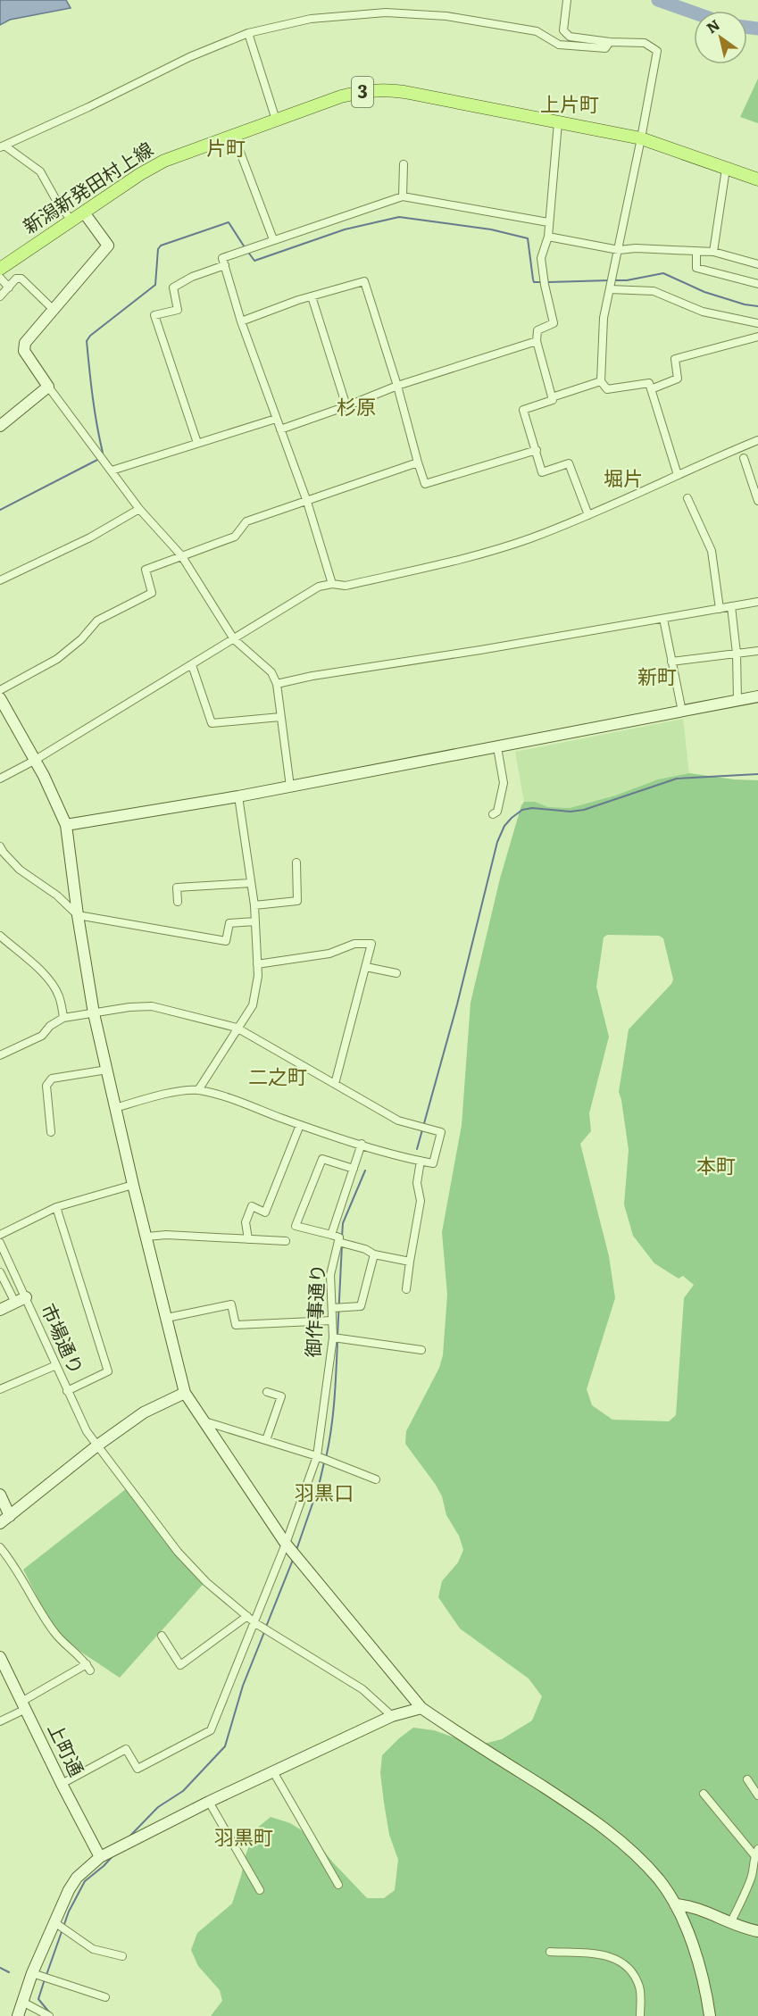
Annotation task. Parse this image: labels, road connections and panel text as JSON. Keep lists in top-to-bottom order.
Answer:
{
  "streets": {
    "main road": ["3", "新潟新発田村上線"],
    "street": ["御作事通り", "市場通り", "上町通"]
  },
  "crossings": [
    ["御作事通り", "市場通り"],
    ["御作事通り", "上町通"]
  ],
  "districts": [
    "上片町",
    "片町",
    "杉原",
    "堀片",
    "新町",
    "二之町",
    "本町",
    "羽黒口",
    "羽黒町"
  ],
  "north": "top left"
}
